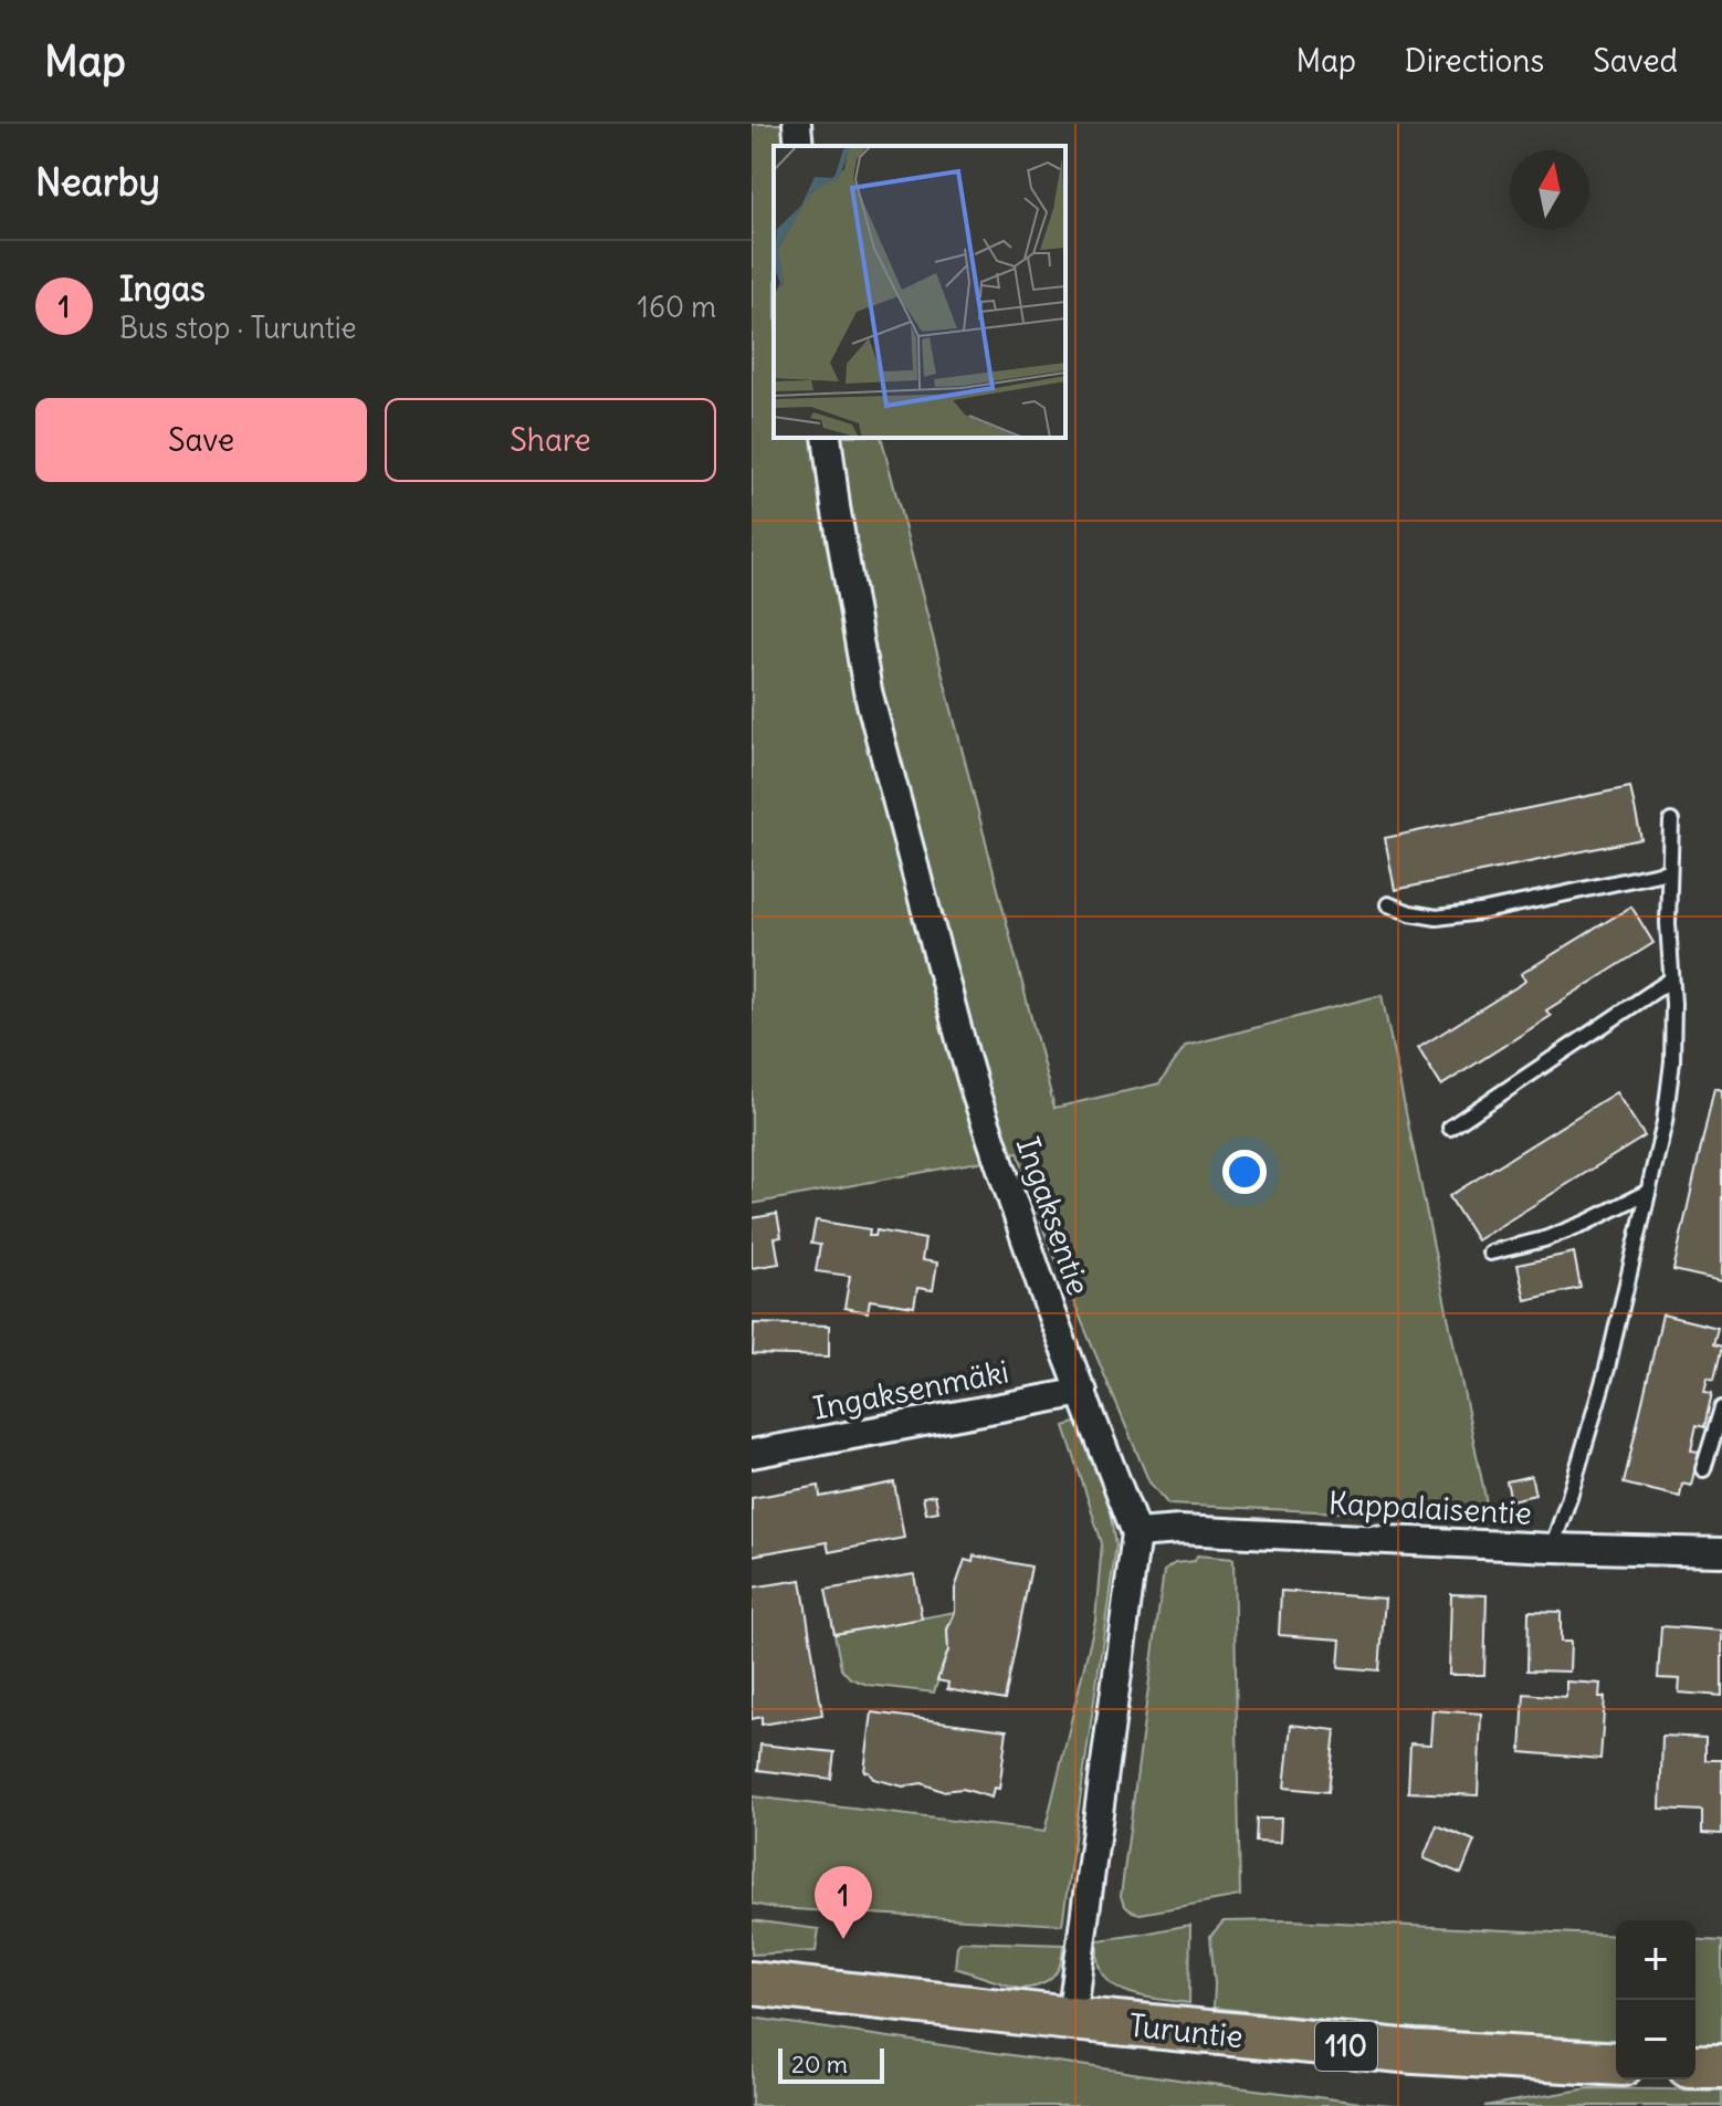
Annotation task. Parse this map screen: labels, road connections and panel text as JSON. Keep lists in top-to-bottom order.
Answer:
{
  "streets": {
    "main road": ["Turuntie", "110"],
    "street": ["Ingaksentie", "Ingaksenmäki", "Kappalaisentie"]
  },
  "crossings": [
    ["Ingaksentie", "Ingaksenmäki"],
    ["Ingaksentie", "Kappalaisentie"],
    ["Ingaksentie", "Turuntie"]
  ],
  "scale_bar": "20 m",
  "north": "top",
  "page": {
    "header": "Map",
    "nav": ["Map", "Directions", "Saved"],
    "heading": "Nearby",
    "list": [
      {
        "mark": "1",
        "name": "Ingas",
        "note": "Bus stop · Turuntie",
        "value": "160 m"
      }
    ],
    "buttons": ["Save", "Share"],
    "pins": "1",
    "map_buttons": ["+", "−"],
    "scale": "20 m"
  }
}
